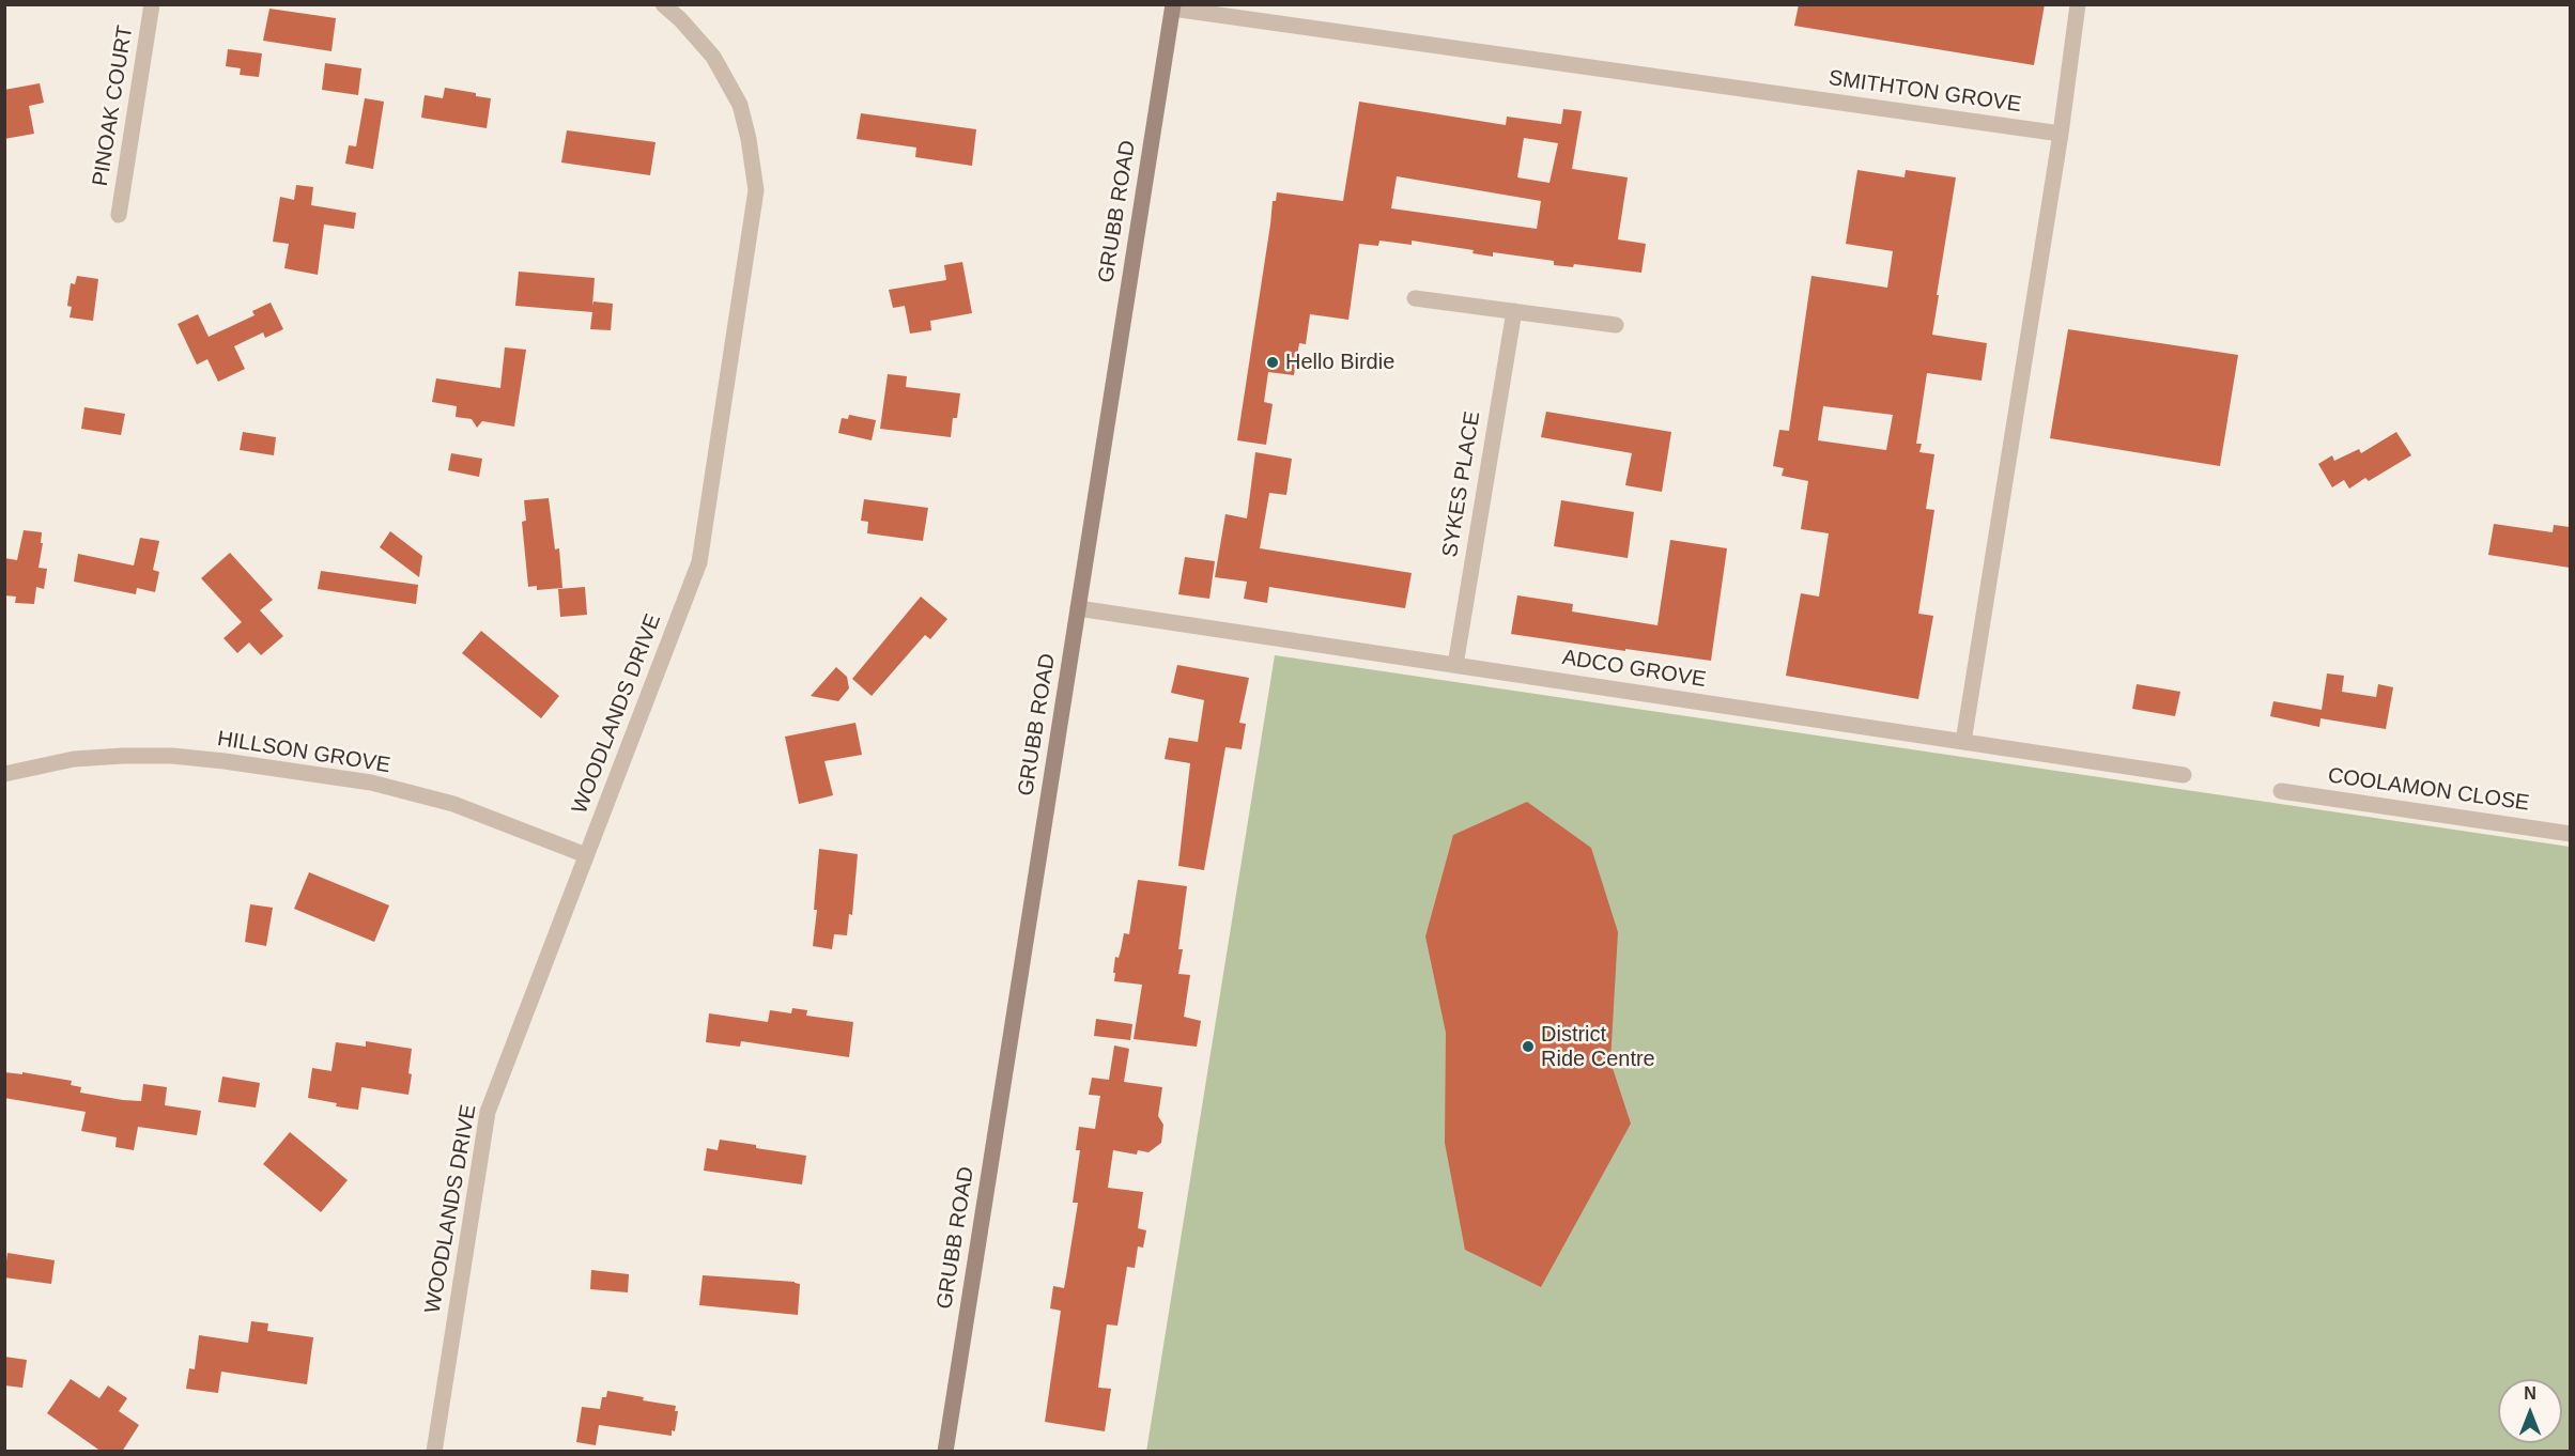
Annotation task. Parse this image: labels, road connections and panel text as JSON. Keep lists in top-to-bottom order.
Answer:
{
  "streets": {
    "main road": ["GRUBB ROAD"],
    "street": [
      "SMITHTON GROVE",
      "PINOAK COURT",
      "SYKES PLACE",
      "ADCO GROVE",
      "WOODLANDS DRIVE",
      "HILLSON GROVE",
      "COOLAMON CLOSE"
    ]
  },
  "crossings": [
    ["SMITHTON GROVE", "GRUBB ROAD"],
    ["GRUBB ROAD", "ADCO GROVE"],
    ["SYKES PLACE", "ADCO GROVE"],
    ["WOODLANDS DRIVE", "HILLSON GROVE"]
  ],
  "places": ["Hello Birdie", "District Ride Centre"],
  "north": "top"
}
